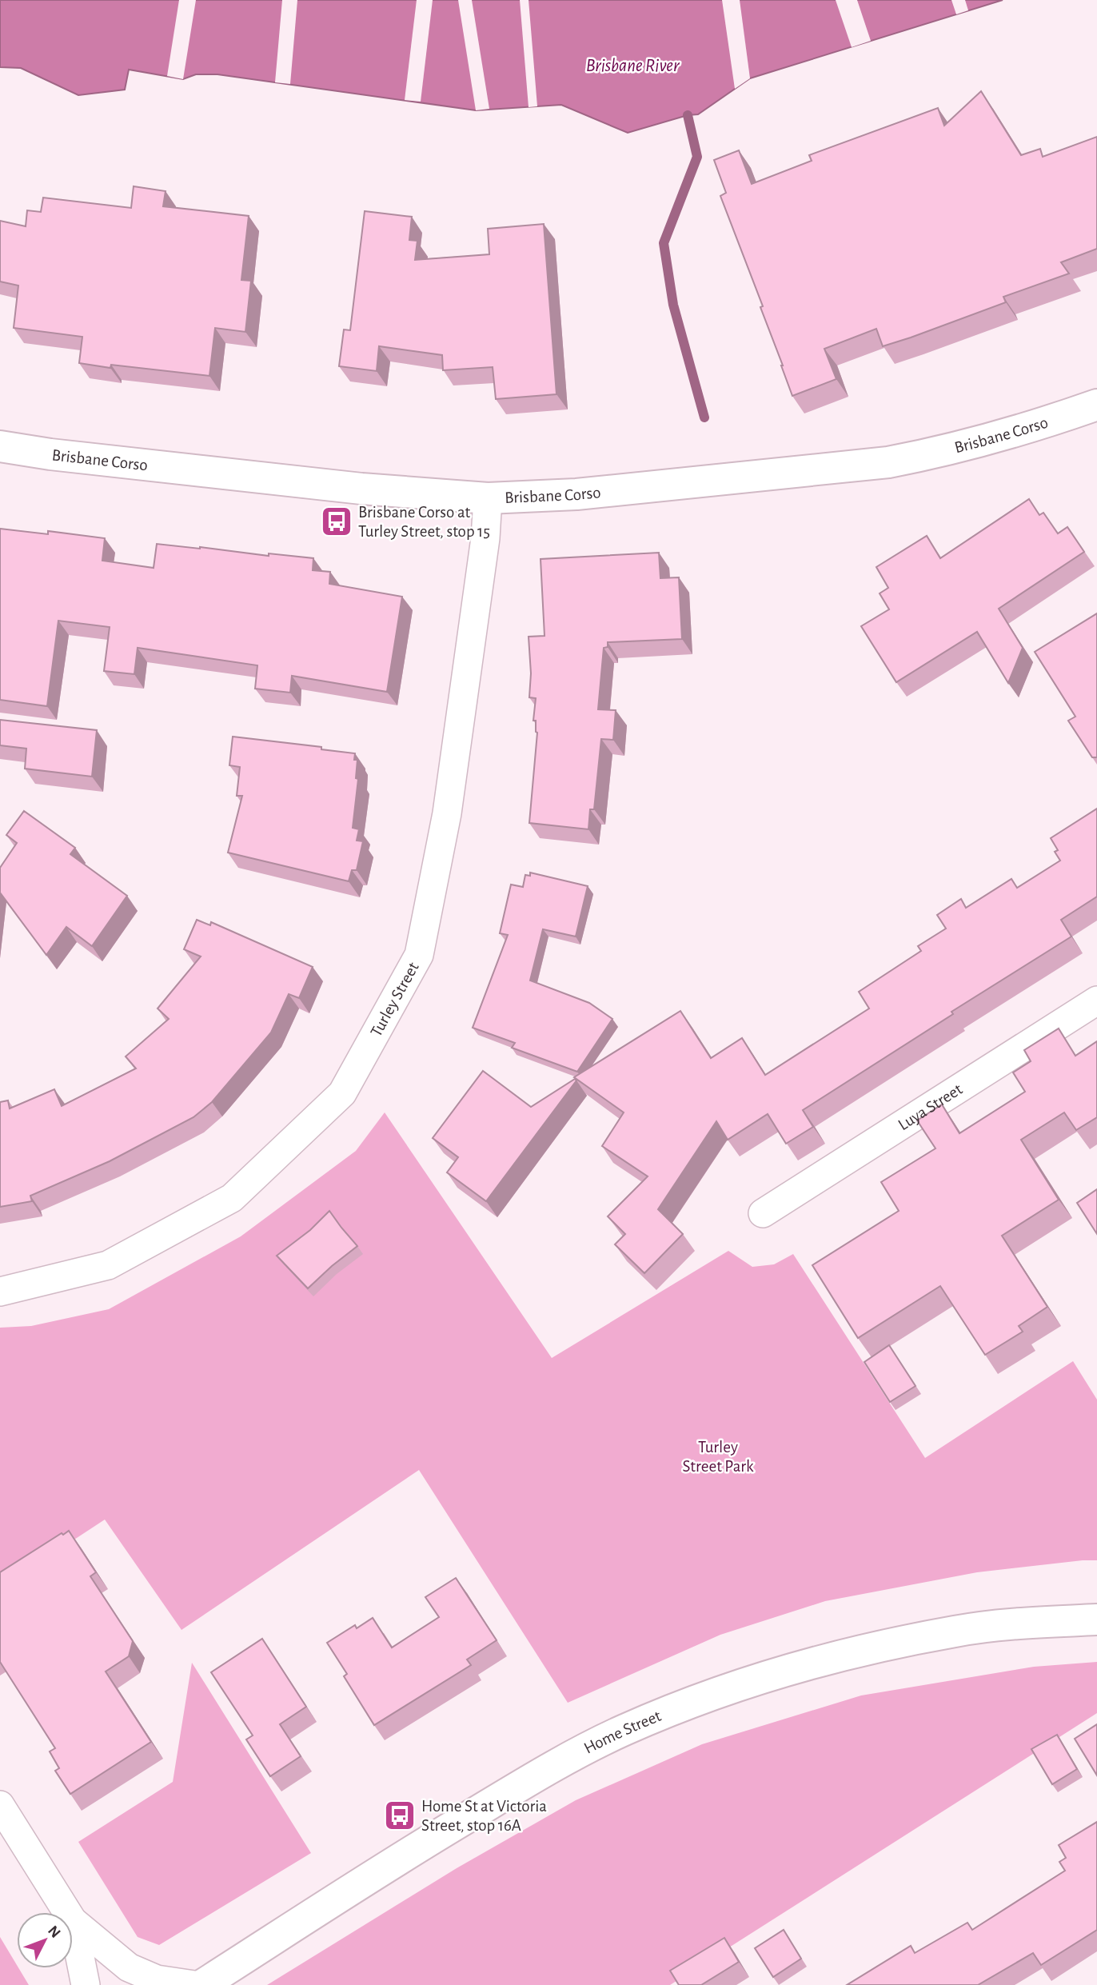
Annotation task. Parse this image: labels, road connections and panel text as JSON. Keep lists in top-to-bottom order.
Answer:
{
  "streets": {
    "street": [
      "Brisbane Corso",
      "Turley Street",
      "Luya Street",
      "Home Street"
    ]
  },
  "crossings": [
    ["Brisbane Corso", "Turley Street"]
  ],
  "water": ["Brisbane River"],
  "parks": ["Turley Street Park"],
  "places": {
    "bus stop": ["Brisbane Corso at Turley Street, stop 15", "Home St at Victoria Street, stop 16A"]
  },
  "north": "top right"
}
